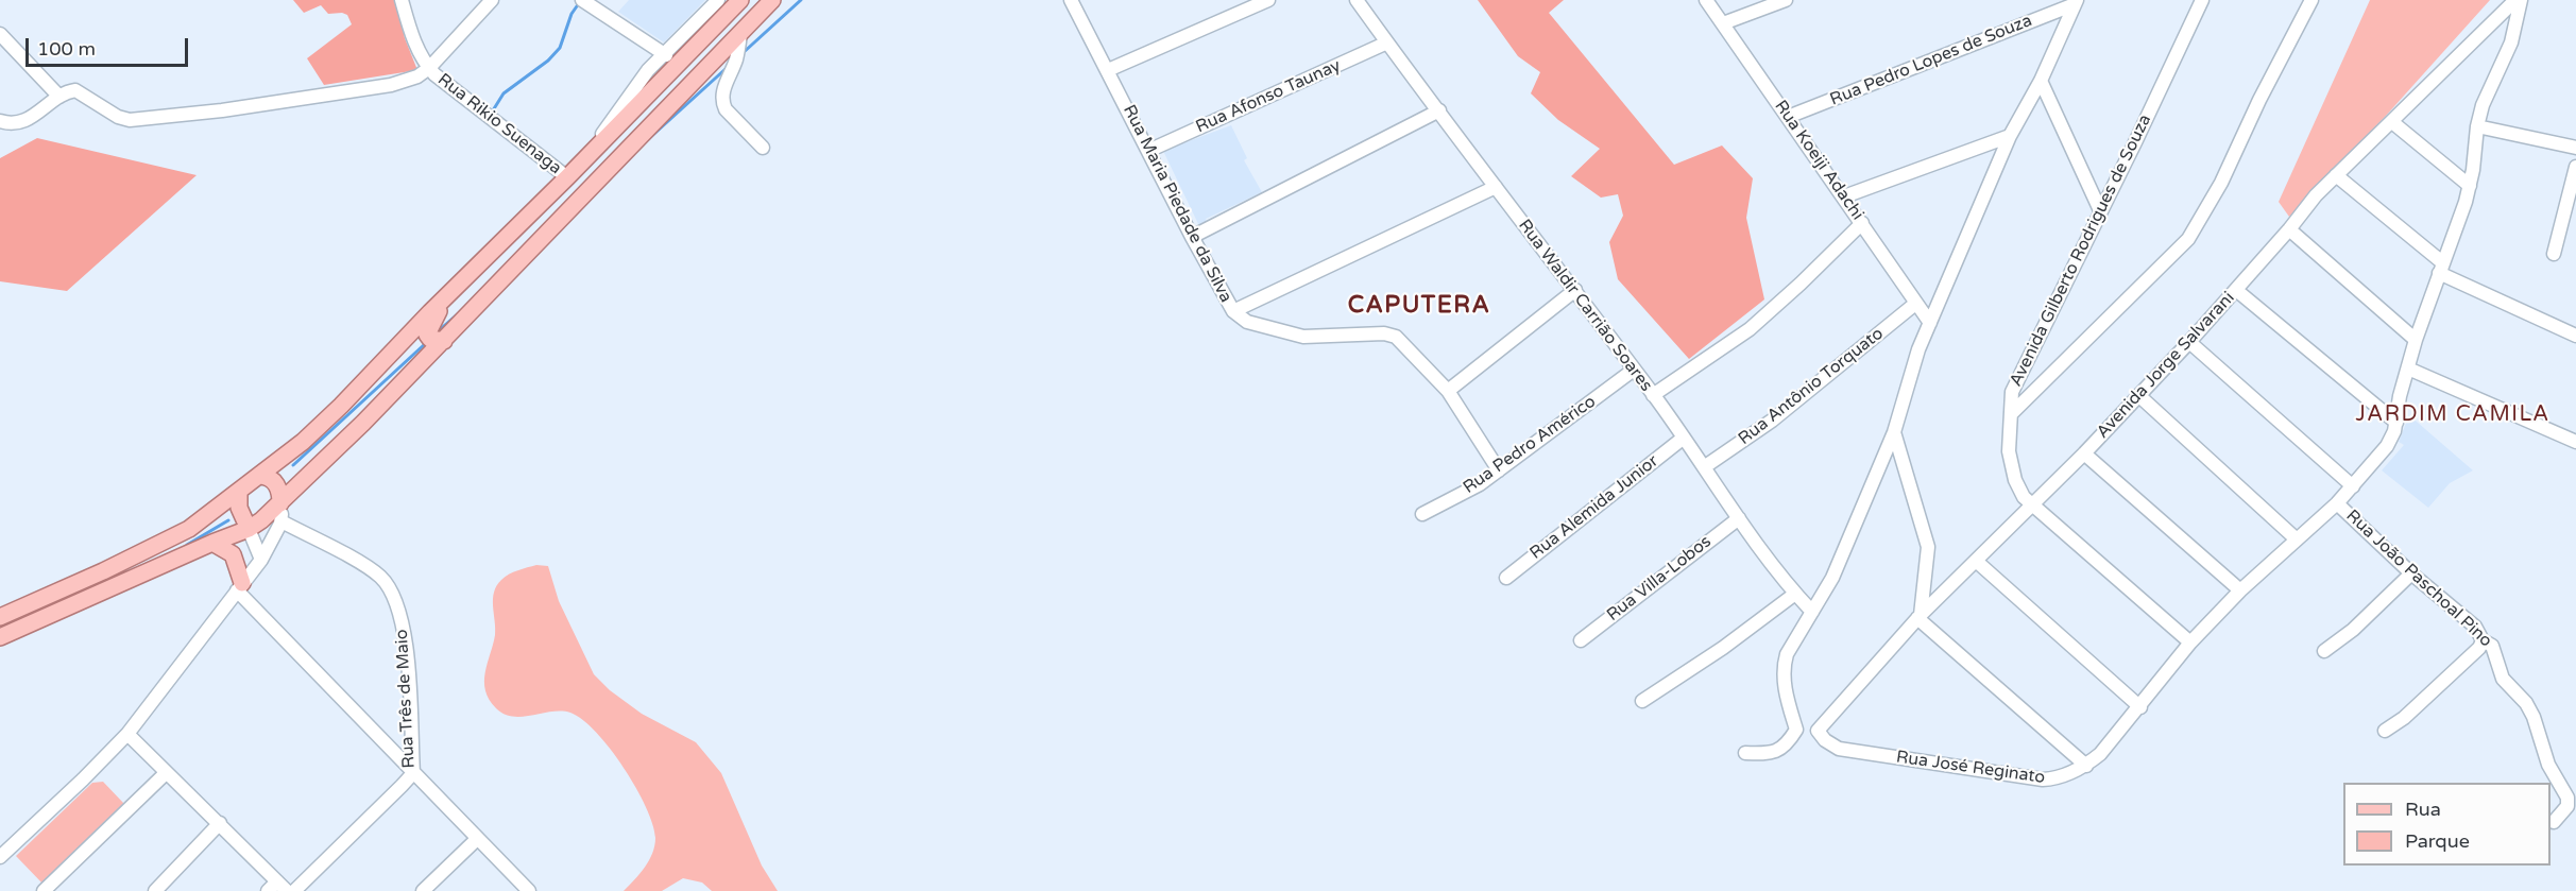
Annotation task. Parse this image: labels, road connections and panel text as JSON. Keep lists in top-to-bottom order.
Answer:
{
  "streets": {
    "street": [
      "Rua Pedro Lopes de Souza",
      "Rua Afonso Taunay",
      "Rua Rikio Suenaga",
      "Rua Koeiji Adachi",
      "Rua Maria Piedade da Silva",
      "Avenida Gilberto Rodrigues de Souza",
      "Rua Waldir Carrião Soares",
      "Avenida Jorge Salvarani",
      "Rua Antônio Torquato",
      "Rua Pedro Américo",
      "Rua Alemida Junior",
      "Rua Villa-Lobos",
      "Rua João Paschoal Pino",
      "Rua Três de Maio",
      "Rua José Reginato"
    ]
  },
  "crossings": [
    ["Rua Pedro Lopes de Souza", "Rua Koeiji Adachi"],
    ["Rua Afonso Taunay", "Rua Maria Piedade da Silva"],
    ["Rua Afonso Taunay", "Rua Waldir Carrião Soares"],
    ["Rua Koeiji Adachi", "Rua Antônio Torquato"],
    ["Rua Maria Piedade da Silva", "Rua Pedro Américo"],
    ["Avenida Gilberto Rodrigues de Souza", "Avenida Jorge Salvarani"],
    ["Avenida Gilberto Rodrigues de Souza", "Rua José Reginato"],
    ["Rua Waldir Carrião Soares", "Rua Antônio Torquato"],
    ["Rua Waldir Carrião Soares", "Rua Pedro Américo"],
    ["Rua Waldir Carrião Soares", "Rua Alemida Junior"],
    ["Rua Waldir Carrião Soares", "Rua Villa-Lobos"],
    ["Avenida Jorge Salvarani", "Rua José Reginato"],
    ["Rua João Paschoal Pino", "Rua José Reginato"]
  ],
  "districts": ["CAPUTERA", "JARDIM CAMILA"],
  "legend": ["Rua", "Parque"],
  "scale_bar": "100 m"
}
